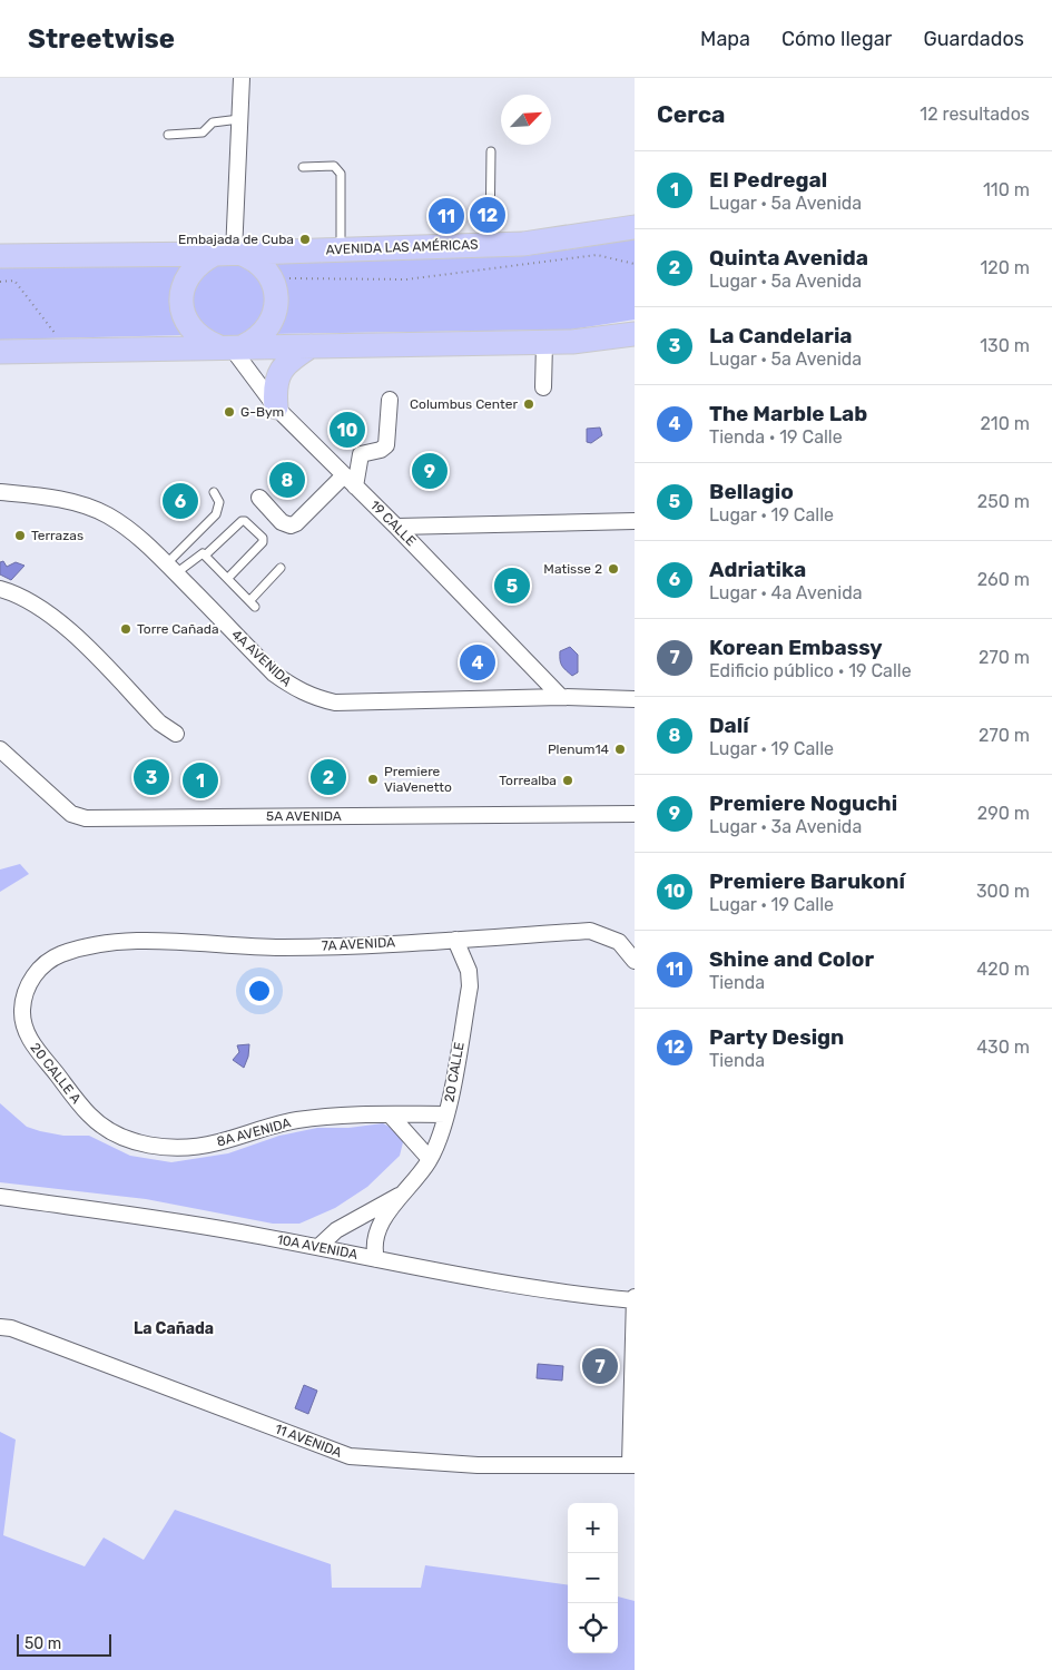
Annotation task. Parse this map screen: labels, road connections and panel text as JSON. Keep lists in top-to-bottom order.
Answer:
{
  "streets": {
    "main road": ["AVENIDA LAS AMÉRICAS"],
    "street": [
      "19 CALLE",
      "4A AVENIDA",
      "5A AVENIDA",
      "7A AVENIDA",
      "20 CALLE",
      "20 CALLE A",
      "8A AVENIDA",
      "10A AVENIDA",
      "11 AVENIDA"
    ]
  },
  "crossings": [
    ["AVENIDA LAS AMÉRICAS", "19 CALLE"],
    ["19 CALLE", "4A AVENIDA"],
    ["7A AVENIDA", "20 CALLE"],
    ["7A AVENIDA", "20 CALLE A"],
    ["20 CALLE", "8A AVENIDA"],
    ["20 CALLE", "10A AVENIDA"],
    ["20 CALLE A", "8A AVENIDA"]
  ],
  "districts": ["La Cañada"],
  "places": [
    "Embajada de Cuba",
    "Columbus Center",
    "G-Bym",
    "Terrazas",
    "Matisse 2",
    "Torre Cañada",
    "Plenum14",
    "Premiere ViaVenetto",
    "Torrealba"
  ],
  "scale_bar": "50 m",
  "north": "top right",
  "page": {
    "header": "Streetwise",
    "nav": ["Mapa", "Cómo llegar", "Guardados"],
    "heading": ["Cerca", "12 resultados"],
    "list": [
      {
        "mark": "1",
        "name": "El Pedregal",
        "note": "Lugar · 5a Avenida",
        "value": "110 m"
      },
      {
        "mark": "2",
        "name": "Quinta Avenida",
        "note": "Lugar · 5a Avenida",
        "value": "120 m"
      },
      {
        "mark": "3",
        "name": "La Candelaria",
        "note": "Lugar · 5a Avenida",
        "value": "130 m"
      },
      {
        "mark": "4",
        "name": "The Marble Lab",
        "note": "Tienda · 19 Calle",
        "value": "210 m"
      },
      {
        "mark": "5",
        "name": "Bellagio",
        "note": "Lugar · 19 Calle",
        "value": "250 m"
      },
      {
        "mark": "6",
        "name": "Adriatika",
        "note": "Lugar · 4a Avenida",
        "value": "260 m"
      },
      {
        "mark": "7",
        "name": "Korean Embassy",
        "note": "Edificio público · 19 Calle",
        "value": "270 m"
      },
      {
        "mark": "8",
        "name": "Dalí",
        "note": "Lugar · 19 Calle",
        "value": "270 m"
      },
      {
        "mark": "9",
        "name": "Premiere Noguchi",
        "note": "Lugar · 3a Avenida",
        "value": "290 m"
      },
      {
        "mark": "10",
        "name": "Premiere Barukoní",
        "note": "Lugar · 19 Calle",
        "value": "300 m"
      },
      {
        "mark": "11",
        "name": "Shine and Color",
        "note": "Tienda",
        "value": "420 m"
      },
      {
        "mark": "12",
        "name": "Party Design",
        "note": "Tienda",
        "value": "430 m"
      }
    ],
    "pins": [
      "12",
      "11",
      "10",
      "9",
      "8",
      "6",
      "5",
      "4",
      "2",
      "3",
      "1",
      "7"
    ],
    "map_buttons": ["+", "−"],
    "scale": "50 m"
  }
}
